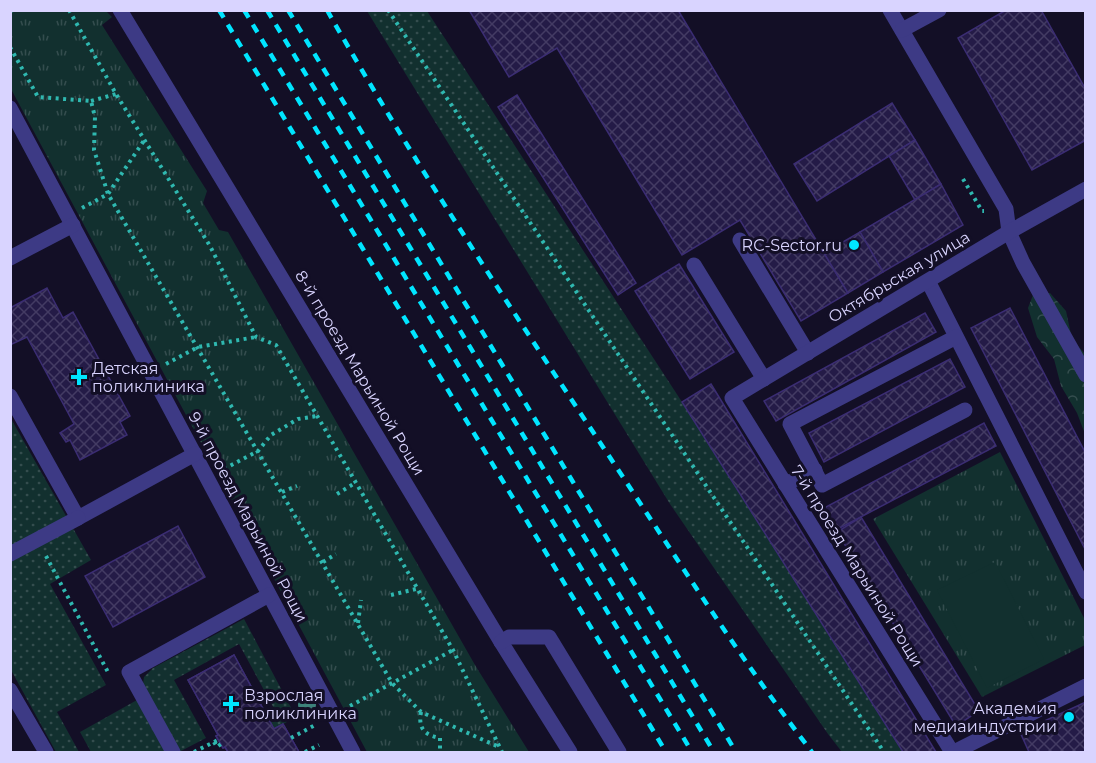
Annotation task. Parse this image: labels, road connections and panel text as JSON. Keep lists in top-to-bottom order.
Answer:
{
  "streets": {
    "street": [
      "Октябрьская улица",
      "8-й проезд Марьиной Рощи",
      "9-й проезд Марьиной Рощи",
      "7-й проезд Марьиной Рощи"
    ]
  },
  "crossings": [
    ["Октябрьская улица", "7-й проезд Марьиной Рощи"]
  ],
  "places": {
    "other": ["RC-Sector.ru", "Академия медиаиндустрии"],
    "health": ["Детская поликлиника", "Взрослая поликлиника"]
  }
}
